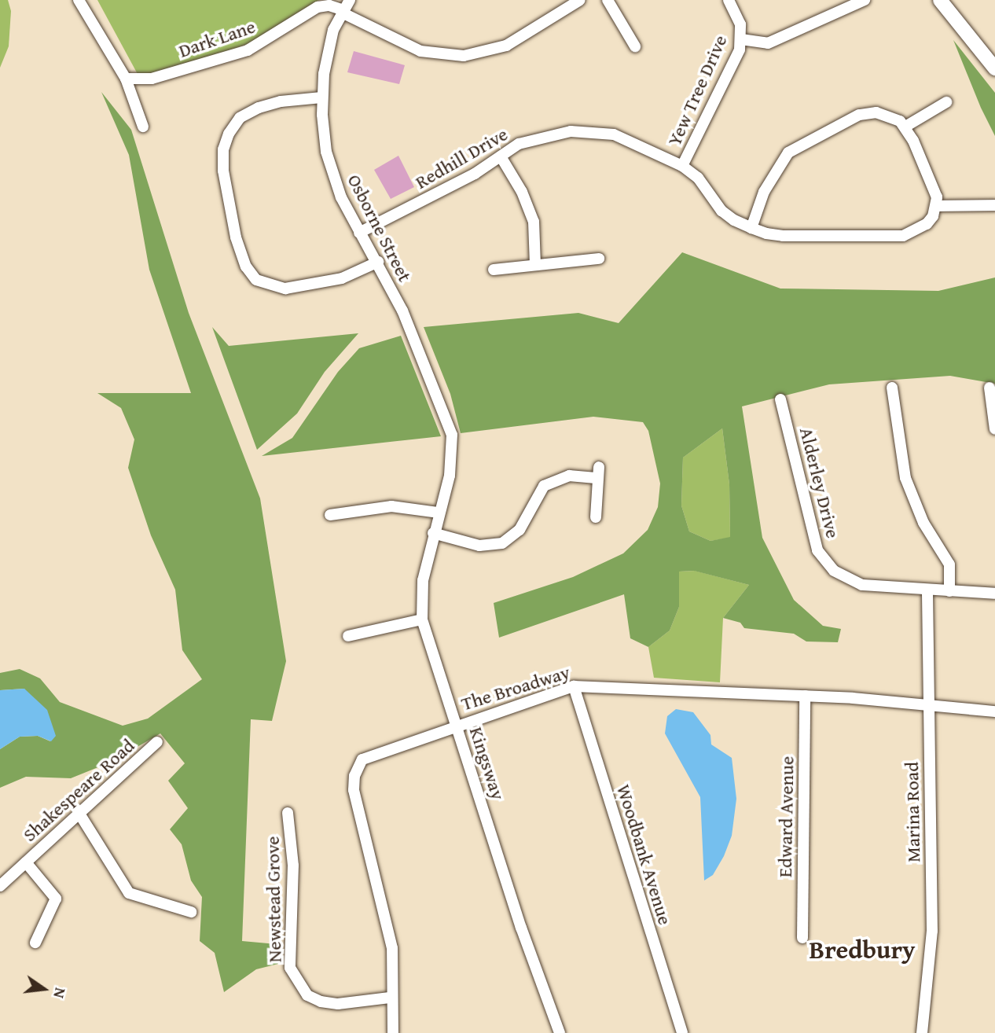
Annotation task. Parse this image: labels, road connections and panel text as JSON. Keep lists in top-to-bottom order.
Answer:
{
  "streets": {
    "street": [
      "Dark Lane",
      "Yew Tree Drive",
      "Redhill Drive",
      "Osborne Street",
      "Alderley Drive",
      "The Broadway",
      "Kingsway",
      "Shakespeare Road",
      "Marina Road",
      "Edward Avenue",
      "Woodbank Avenue",
      "Newstead Grove"
    ]
  },
  "crossings": [
    ["Dark Lane", "Osborne Street"],
    ["Yew Tree Drive", "Redhill Drive"],
    ["Redhill Drive", "Osborne Street"],
    ["Osborne Street", "Kingsway"],
    ["Alderley Drive", "Marina Road"],
    ["The Broadway", "Kingsway"],
    ["The Broadway", "Marina Road"],
    ["The Broadway", "Edward Avenue"],
    ["The Broadway", "Woodbank Avenue"],
    ["The Broadway", "Newstead Grove"]
  ],
  "districts": ["Bredbury"],
  "north": "right"
}
